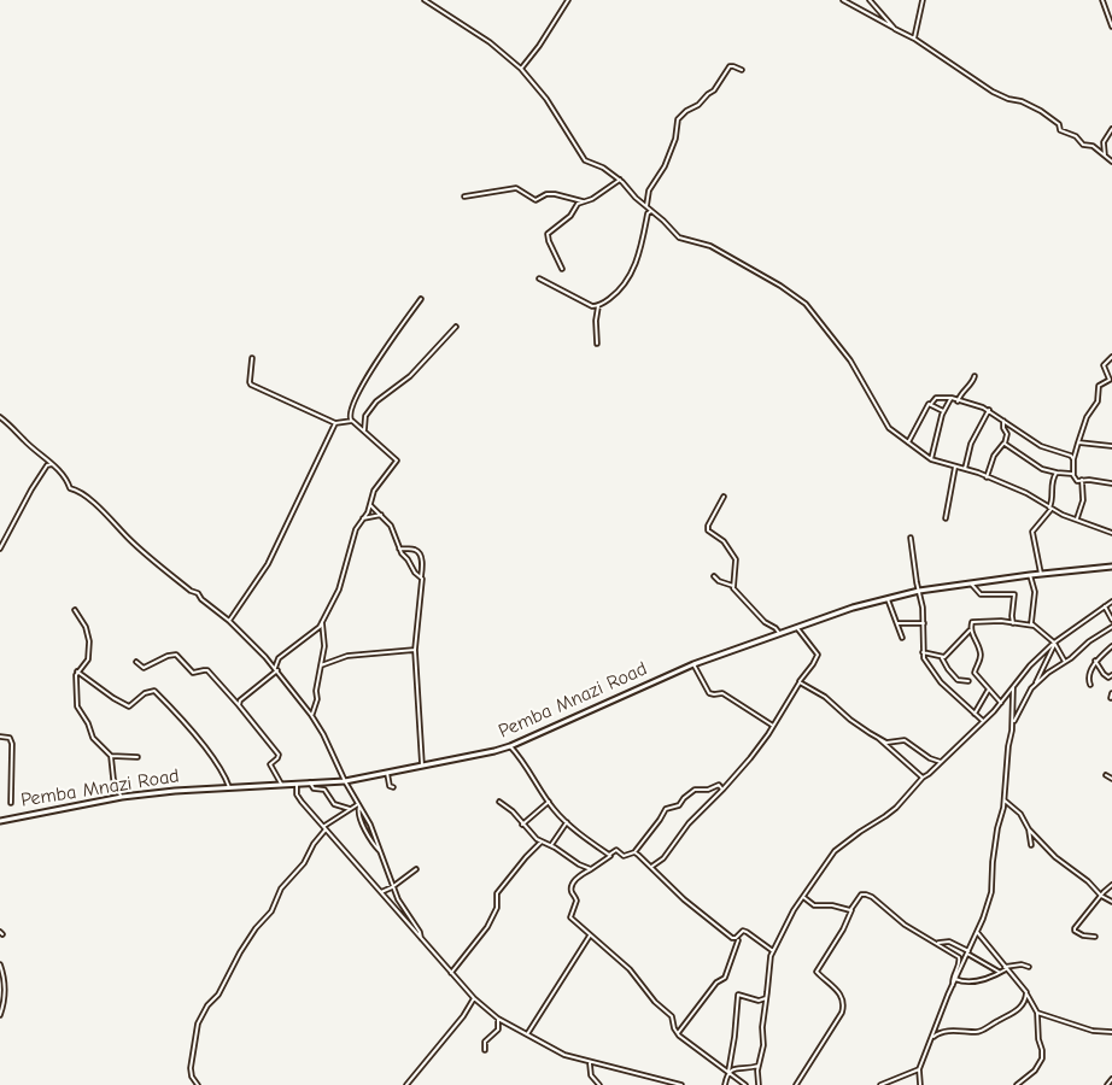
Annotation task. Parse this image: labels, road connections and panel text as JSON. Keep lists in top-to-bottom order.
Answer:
{
  "streets": {
    "main road": ["Pemba Mnazi Road"]
  }
}
